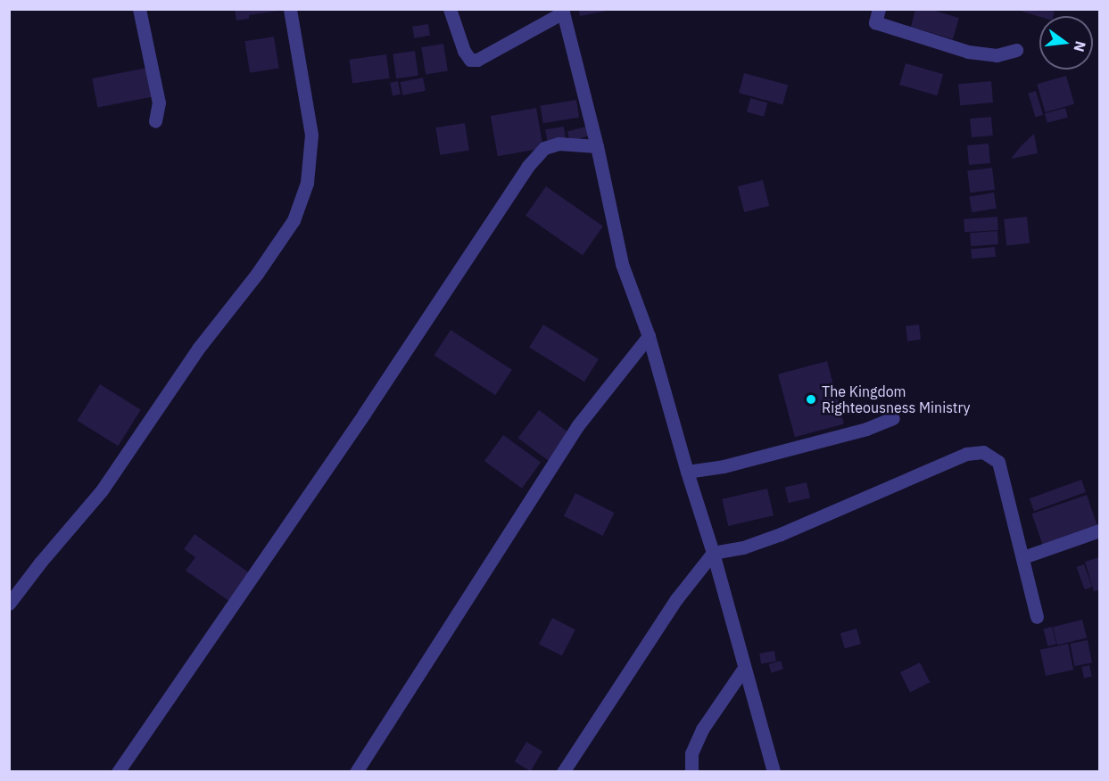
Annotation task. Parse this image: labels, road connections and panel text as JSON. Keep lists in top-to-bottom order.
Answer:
{
  "places": ["The Kingdom Righteousness Ministry"],
  "north": "right"
}
